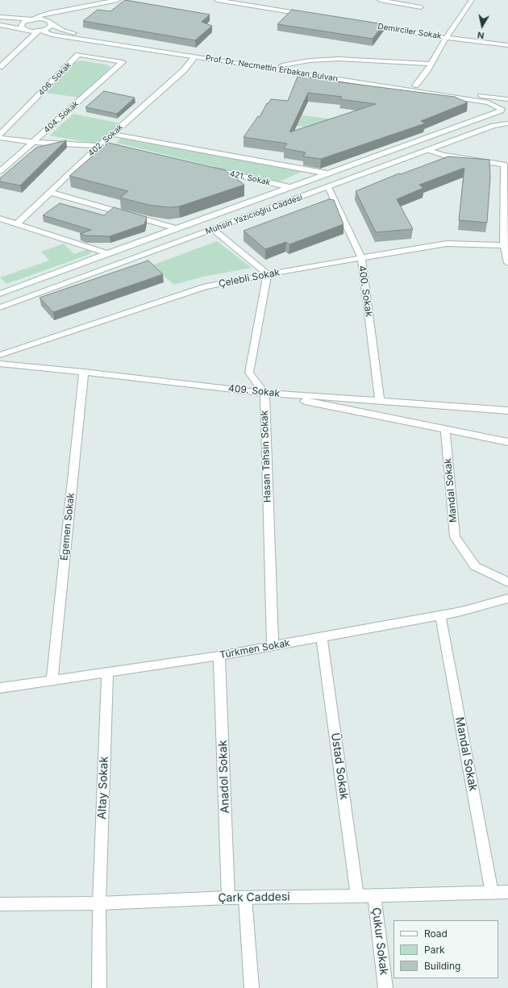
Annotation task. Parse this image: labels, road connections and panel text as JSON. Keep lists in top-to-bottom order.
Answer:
{
  "streets": {
    "street": [
      "Demirciler Sokak",
      "Prof. Dr. Necmettin Erbakan Bulvarı",
      "406. Sokak",
      "404. Sokak",
      "402. Sokak",
      "421. Sokak",
      "Muhsin Yazıcıoğlu Caddesi",
      "Çelebli Sokak",
      "400. Sokak",
      "409. Sokak",
      "Hasan Tahsin Sokak",
      "Mandal Sokak",
      "Egemen Sokak",
      "Türkmen Sokak",
      "Üstad Sokak",
      "Anadol Sokak",
      "Altay Sokak",
      "Çark Caddesi",
      "Çukur Sokak"
    ]
  },
  "crossings": [
    ["Prof. Dr. Necmettin Erbakan Bulvarı", "402. Sokak"],
    ["Prof. Dr. Necmettin Erbakan Bulvarı", "Muhsin Yazıcıoğlu Caddesi"],
    ["406. Sokak", "404. Sokak"],
    ["402. Sokak", "421. Sokak"],
    ["421. Sokak", "Muhsin Yazıcıoğlu Caddesi"],
    ["Muhsin Yazıcıoğlu Caddesi", "400. Sokak"],
    ["Çelebli Sokak", "400. Sokak"],
    ["400. Sokak", "409. Sokak"],
    ["409. Sokak", "Hasan Tahsin Sokak"],
    ["409. Sokak", "Egemen Sokak"],
    ["Hasan Tahsin Sokak", "Türkmen Sokak"],
    ["Mandal Sokak", "Türkmen Sokak"],
    ["Mandal Sokak", "Çark Caddesi"],
    ["Egemen Sokak", "Türkmen Sokak"],
    ["Türkmen Sokak", "Üstad Sokak"],
    ["Türkmen Sokak", "Anadol Sokak"],
    ["Türkmen Sokak", "Altay Sokak"],
    ["Üstad Sokak", "Çark Caddesi"],
    ["Anadol Sokak", "Çark Caddesi"],
    ["Altay Sokak", "Çark Caddesi"],
    ["Çark Caddesi", "Çukur Sokak"]
  ],
  "legend": ["Road", "Park", "Building"],
  "north": "bottom"
}
